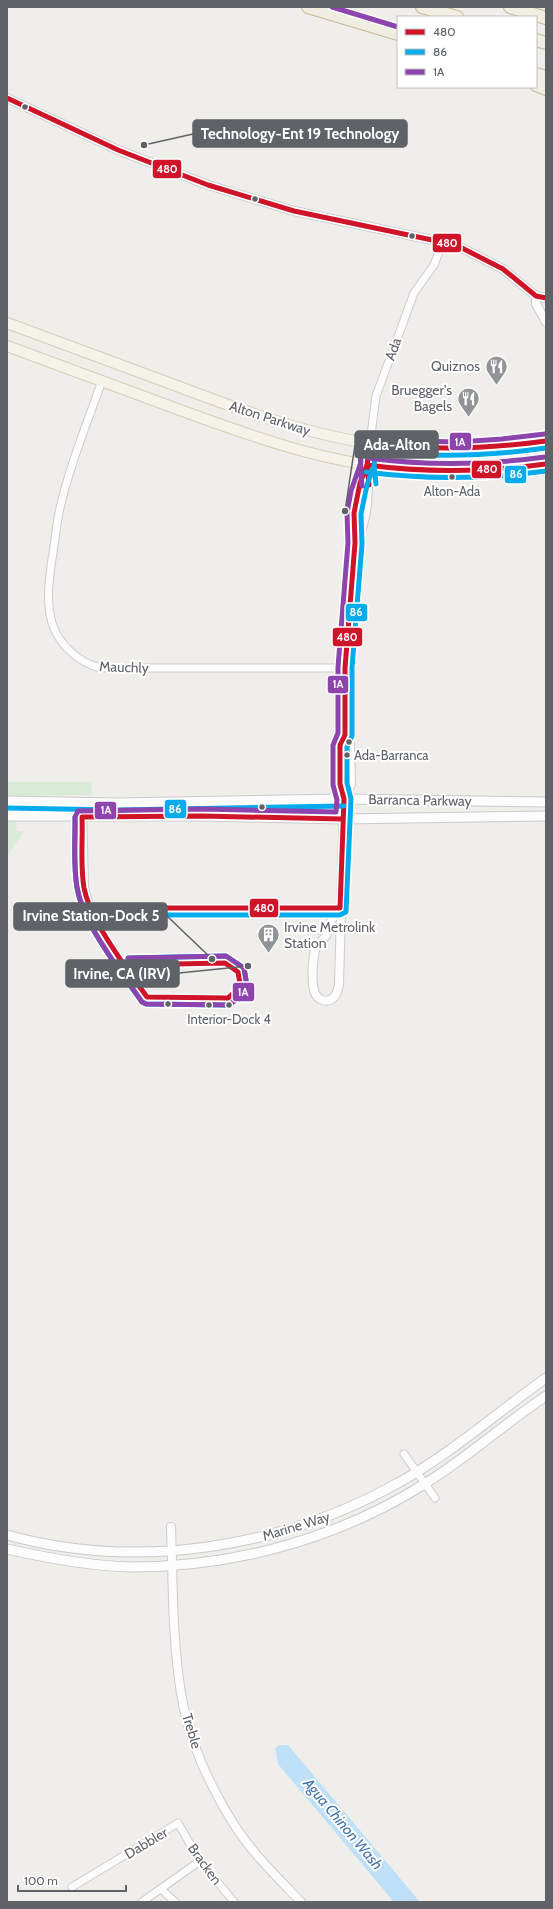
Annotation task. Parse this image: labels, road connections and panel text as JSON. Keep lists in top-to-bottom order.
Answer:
{
  "streets": {
    "main road": ["Alton Parkway", "Barranca Parkway", "Marine Way"],
    "street": [
      "Ada",
      "Mauchly",
      "Treble",
      "Dabbler",
      "Bracken"
    ]
  },
  "crossings": [
    ["Ada", "Alton Parkway"],
    ["Ada", "Mauchly"],
    ["Ada", "Barranca Parkway"],
    ["Alton Parkway", "Mauchly"],
    ["Marine Way", "Treble"],
    ["Dabbler", "Bracken"]
  ],
  "water": ["Agua Chinon Wash"],
  "places": {
    "other": [
      "Technology-Ent 19 Technology",
      "Alton-Ada",
      "Ada-Alton",
      "Ada-Barranca",
      "Irvine Station-Dock 5",
      "Irvine, CA (IRV)",
      "Interior-Dock 4"
    ],
    "restaurant": ["Quiznos", "Bruegger's Bagels"],
    "building": ["Irvine Metrolink Station"]
  },
  "lines": ["transit line 1A", "transit line 480", "transit line 86"],
  "legend": ["480", "86", "1A"],
  "scale_bar": "100 m"
}
